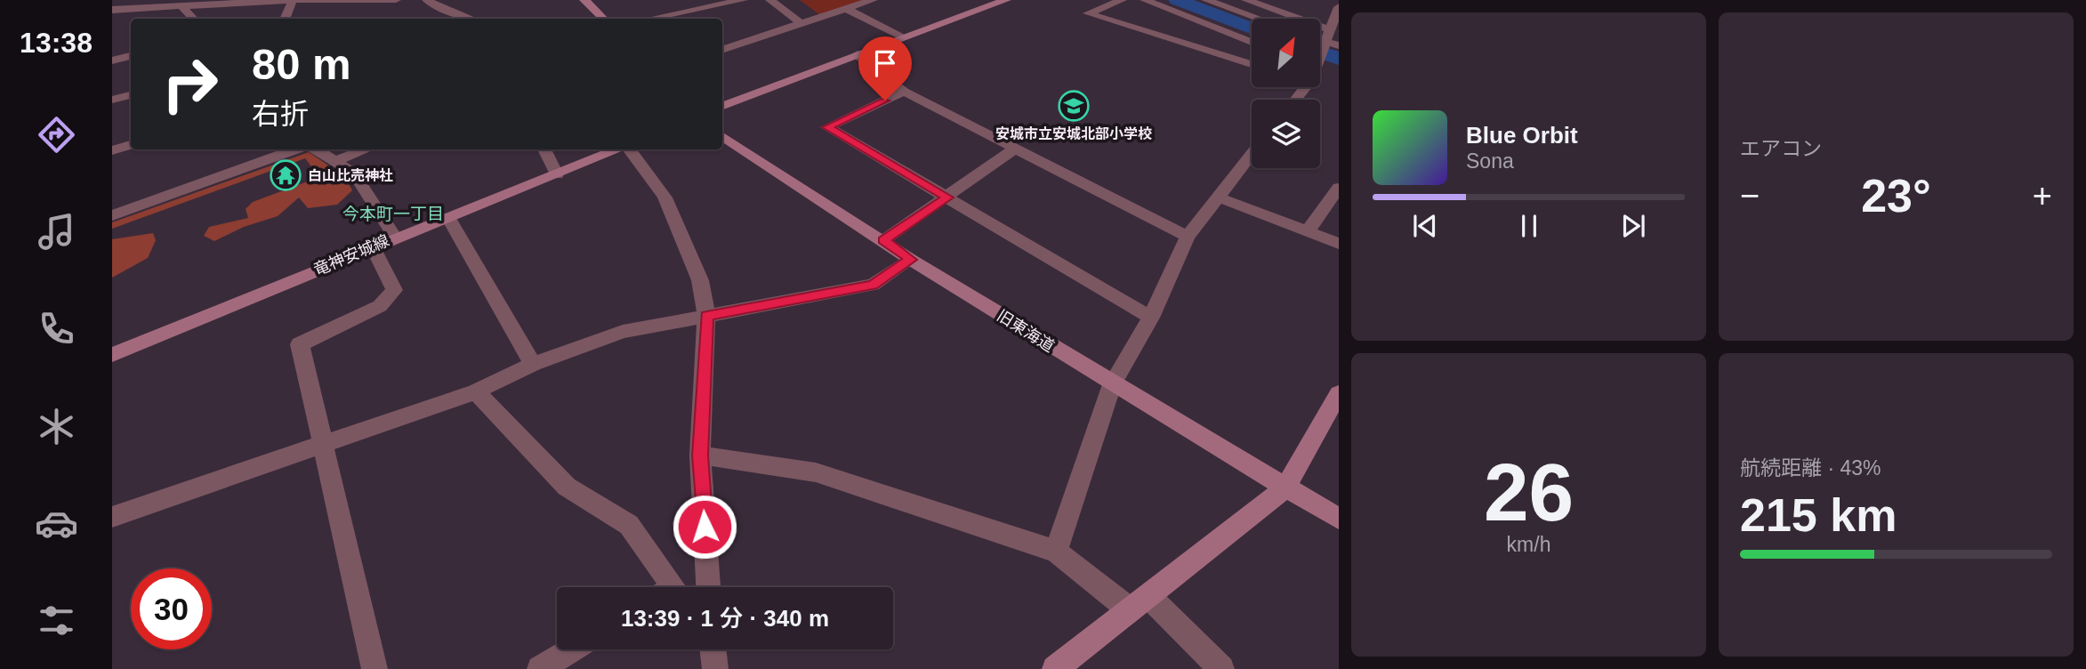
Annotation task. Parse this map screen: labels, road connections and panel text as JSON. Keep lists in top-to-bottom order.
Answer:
{
  "streets": {
    "street": ["竜神安城線", "旧東海道"]
  },
  "districts": ["今本町一丁目"],
  "places": {
    "school or university": ["安城市立安城北部小学校"],
    "temple": ["白山比売神社"]
  },
  "north": "top right",
  "page": {
    "tabs": "13:38",
    "tile": [
      "エアコン",
      ["26", "km/h"],
      ["航続距離 · 43%", "215 km"]
    ],
    "turn": ["80 m", "右折"],
    "song": ["Blue Orbit", "Sona"],
    "heat": ["−", "23°", "+"],
    "limit": "30",
    "trip": "13:39 · 1 分 · 340 m"
  }
}
